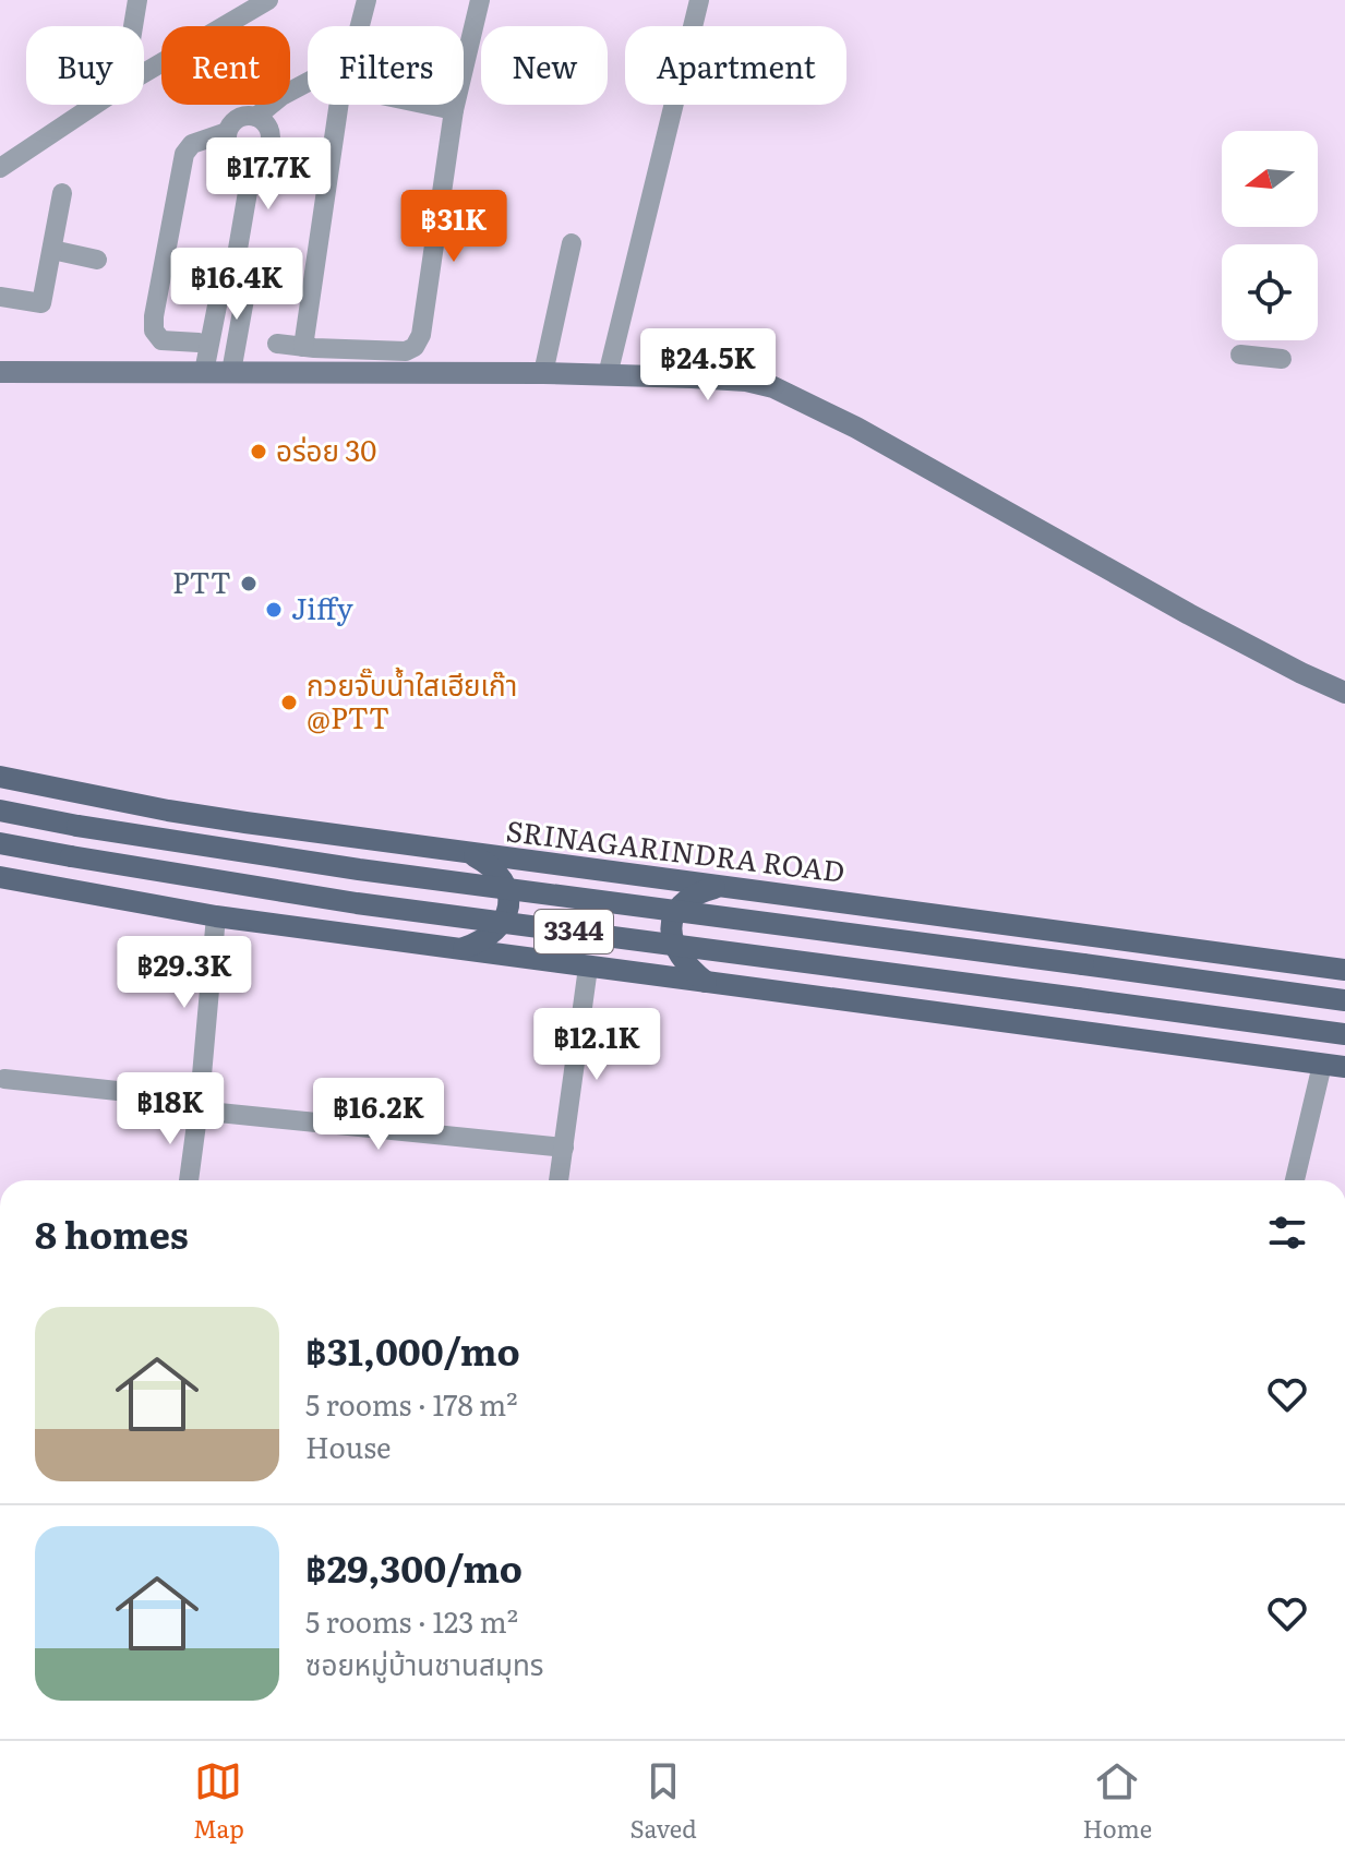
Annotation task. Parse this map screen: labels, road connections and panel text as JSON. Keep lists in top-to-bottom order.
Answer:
{
  "streets": {
    "main road": ["SRINAGARINDRA ROAD", "3344"]
  },
  "places": [
    "อร่อย 30",
    "PTT",
    "Jiffy",
    "กวยจั๊บน้ำใสเฮียเก๊า @PTT"
  ],
  "north": "left",
  "page": {
    "chip": [
      "Buy",
      "Rent",
      "Filters",
      "New",
      "Apartment"
    ],
    "price": [
      "฿17.7K",
      "฿31K",
      "฿16.4K",
      "฿24.5K",
      "฿29.3K",
      "฿12.1K",
      "฿18K",
      "฿16.2K"
    ],
    "heading": "8 homes",
    "list": [
      {
        "name": "฿31,000/mo",
        "note": "5 rooms · 178 m² · House"
      },
      {
        "name": "฿29,300/mo",
        "note": "5 rooms · 123 m² · ซอยหมู่บ้านชานสมุทร"
      }
    ],
    "tabs": ["Map", "Saved", "Home"]
  }
}
